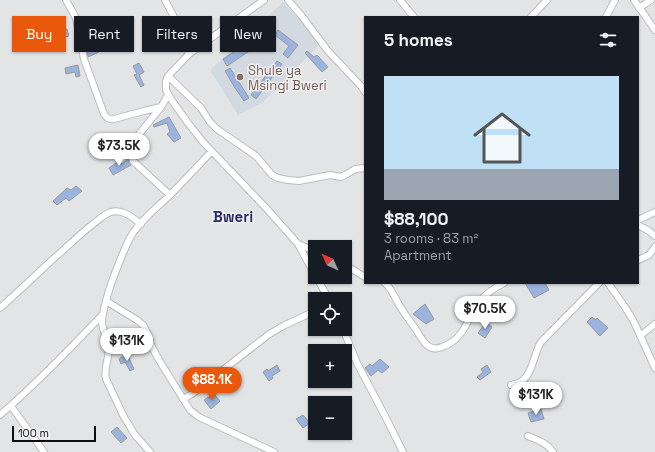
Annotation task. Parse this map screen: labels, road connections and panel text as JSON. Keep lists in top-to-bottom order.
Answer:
{
  "districts": ["Bweri"],
  "places": ["Shule ya Msingi Bweri"],
  "scale_bar": "100 m",
  "north": "top left",
  "page": {
    "chip": [
      "Buy",
      "Rent",
      "Filters",
      "New"
    ],
    "heading": "5 homes",
    "list": [
      {
        "name": "$88,100",
        "note": "3 rooms · 83 m² · Apartment"
      }
    ],
    "price": [
      "$73.5K",
      "$70.5K",
      "$131K",
      "$88.1K",
      "$131K"
    ],
    "map_buttons": ["+", "−"],
    "scale": "100 m"
  }
}
